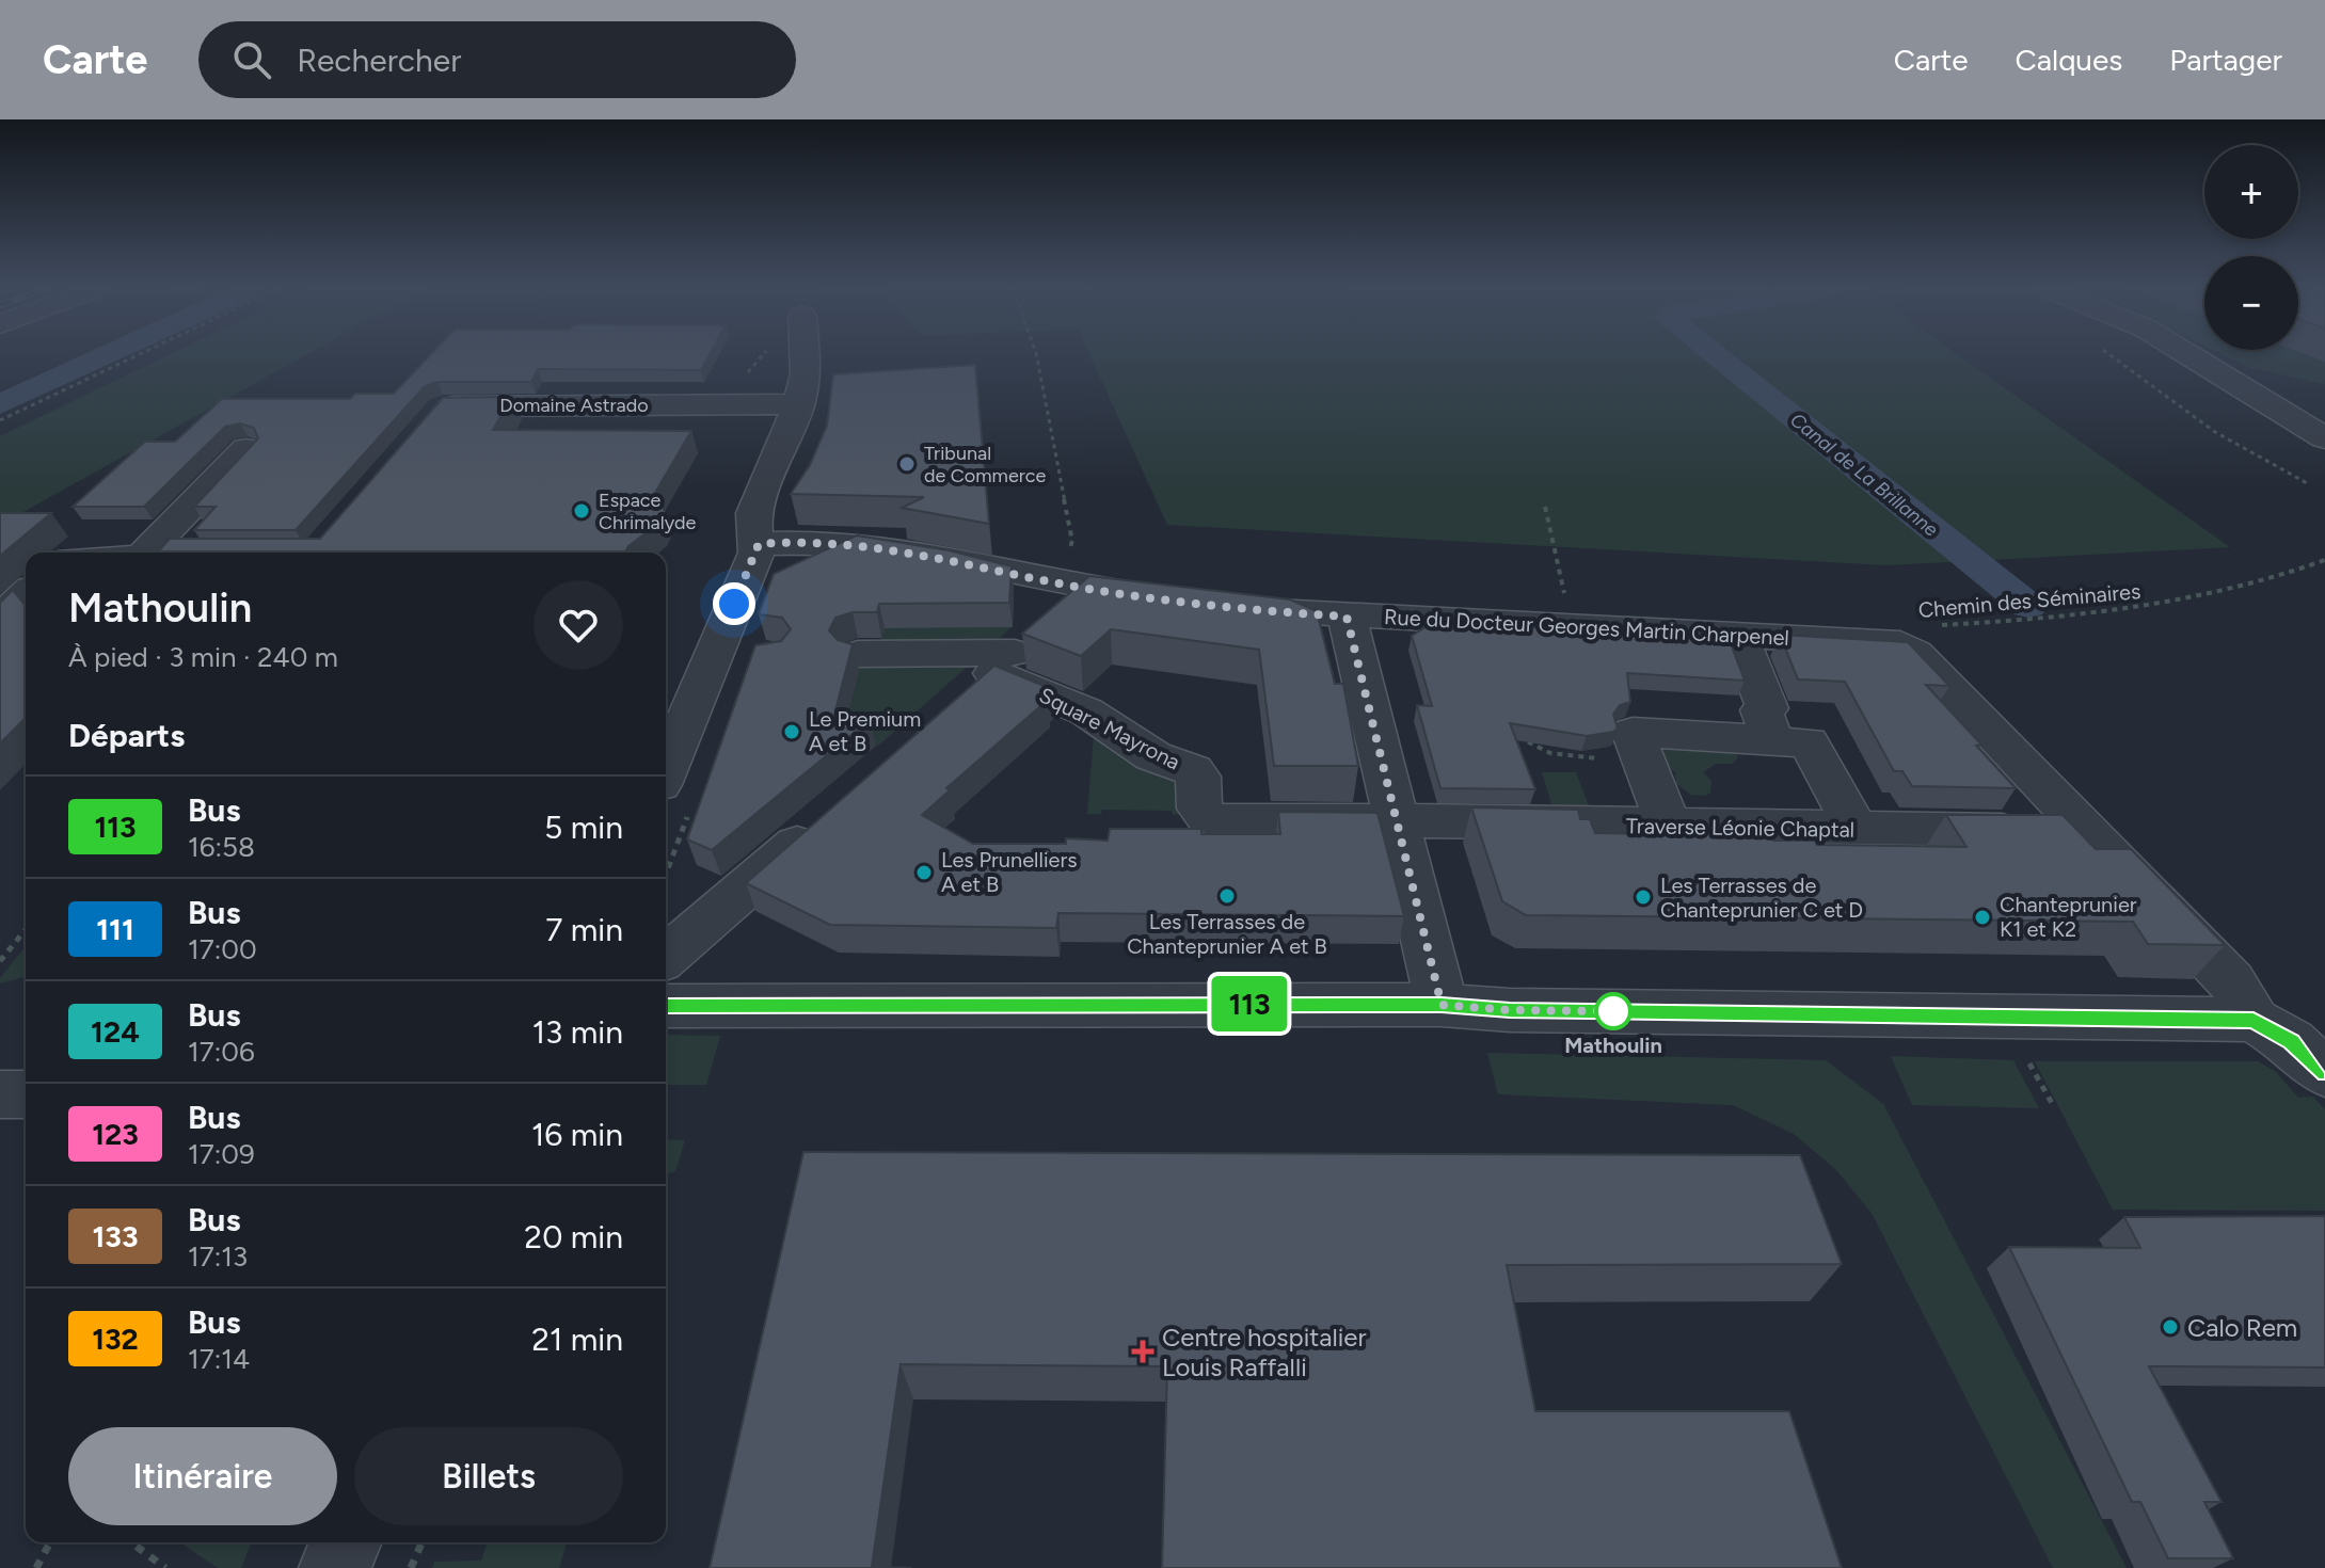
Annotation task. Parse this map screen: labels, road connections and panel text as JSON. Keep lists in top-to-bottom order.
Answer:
{
  "streets": {
    "street": [
      "Domaine Astrado",
      "Rue du Docteur Georges Martin Charpenel",
      "Square Mayrona",
      "Traverse Léonie Chaptal"
    ],
    "path": ["Chemin des Séminaires"]
  },
  "crossings": [
    ["Chemin des Séminaires", "Rue du Docteur Georges Martin Charpenel"],
    ["Square Mayrona", "Traverse Léonie Chaptal"]
  ],
  "water": ["Canal de La Brillanne"],
  "places": {
    "other": [
      "Tribunal de Commerce",
      "Espace Chrimalyde",
      "Le Premium A et B",
      "Les Prunelliers A et B",
      "Les Terrasses de Chanteprunier A et B",
      "Les Terrasses de Chanteprunier C et D",
      "Chanteprunier K1 et K2",
      "Mathoulin",
      "Calo Rem"
    ],
    "health": ["Centre hospitalier Louis Raffalli"]
  },
  "lines": ["bus line 113"],
  "page": {
    "header": "Carte",
    "search": "Rechercher",
    "nav": ["Carte", "Calques", "Partager"],
    "on_map": "113",
    "map_buttons": ["+", "−"],
    "heading": [
      ["Mathoulin", "À pied · 3 min · 240 m"],
      "Départs"
    ],
    "list": [
      {
        "mark": "113",
        "name": "Bus",
        "note": "16:58",
        "value": "5 min"
      },
      {
        "mark": "111",
        "name": "Bus",
        "note": "17:00",
        "value": "7 min"
      },
      {
        "mark": "124",
        "name": "Bus",
        "note": "17:06",
        "value": "13 min"
      },
      {
        "mark": "123",
        "name": "Bus",
        "note": "17:09",
        "value": "16 min"
      },
      {
        "mark": "133",
        "name": "Bus",
        "note": "17:13",
        "value": "20 min"
      },
      {
        "mark": "132",
        "name": "Bus",
        "note": "17:14",
        "value": "21 min"
      }
    ],
    "buttons": ["Itinéraire", "Billets"]
  }
}
